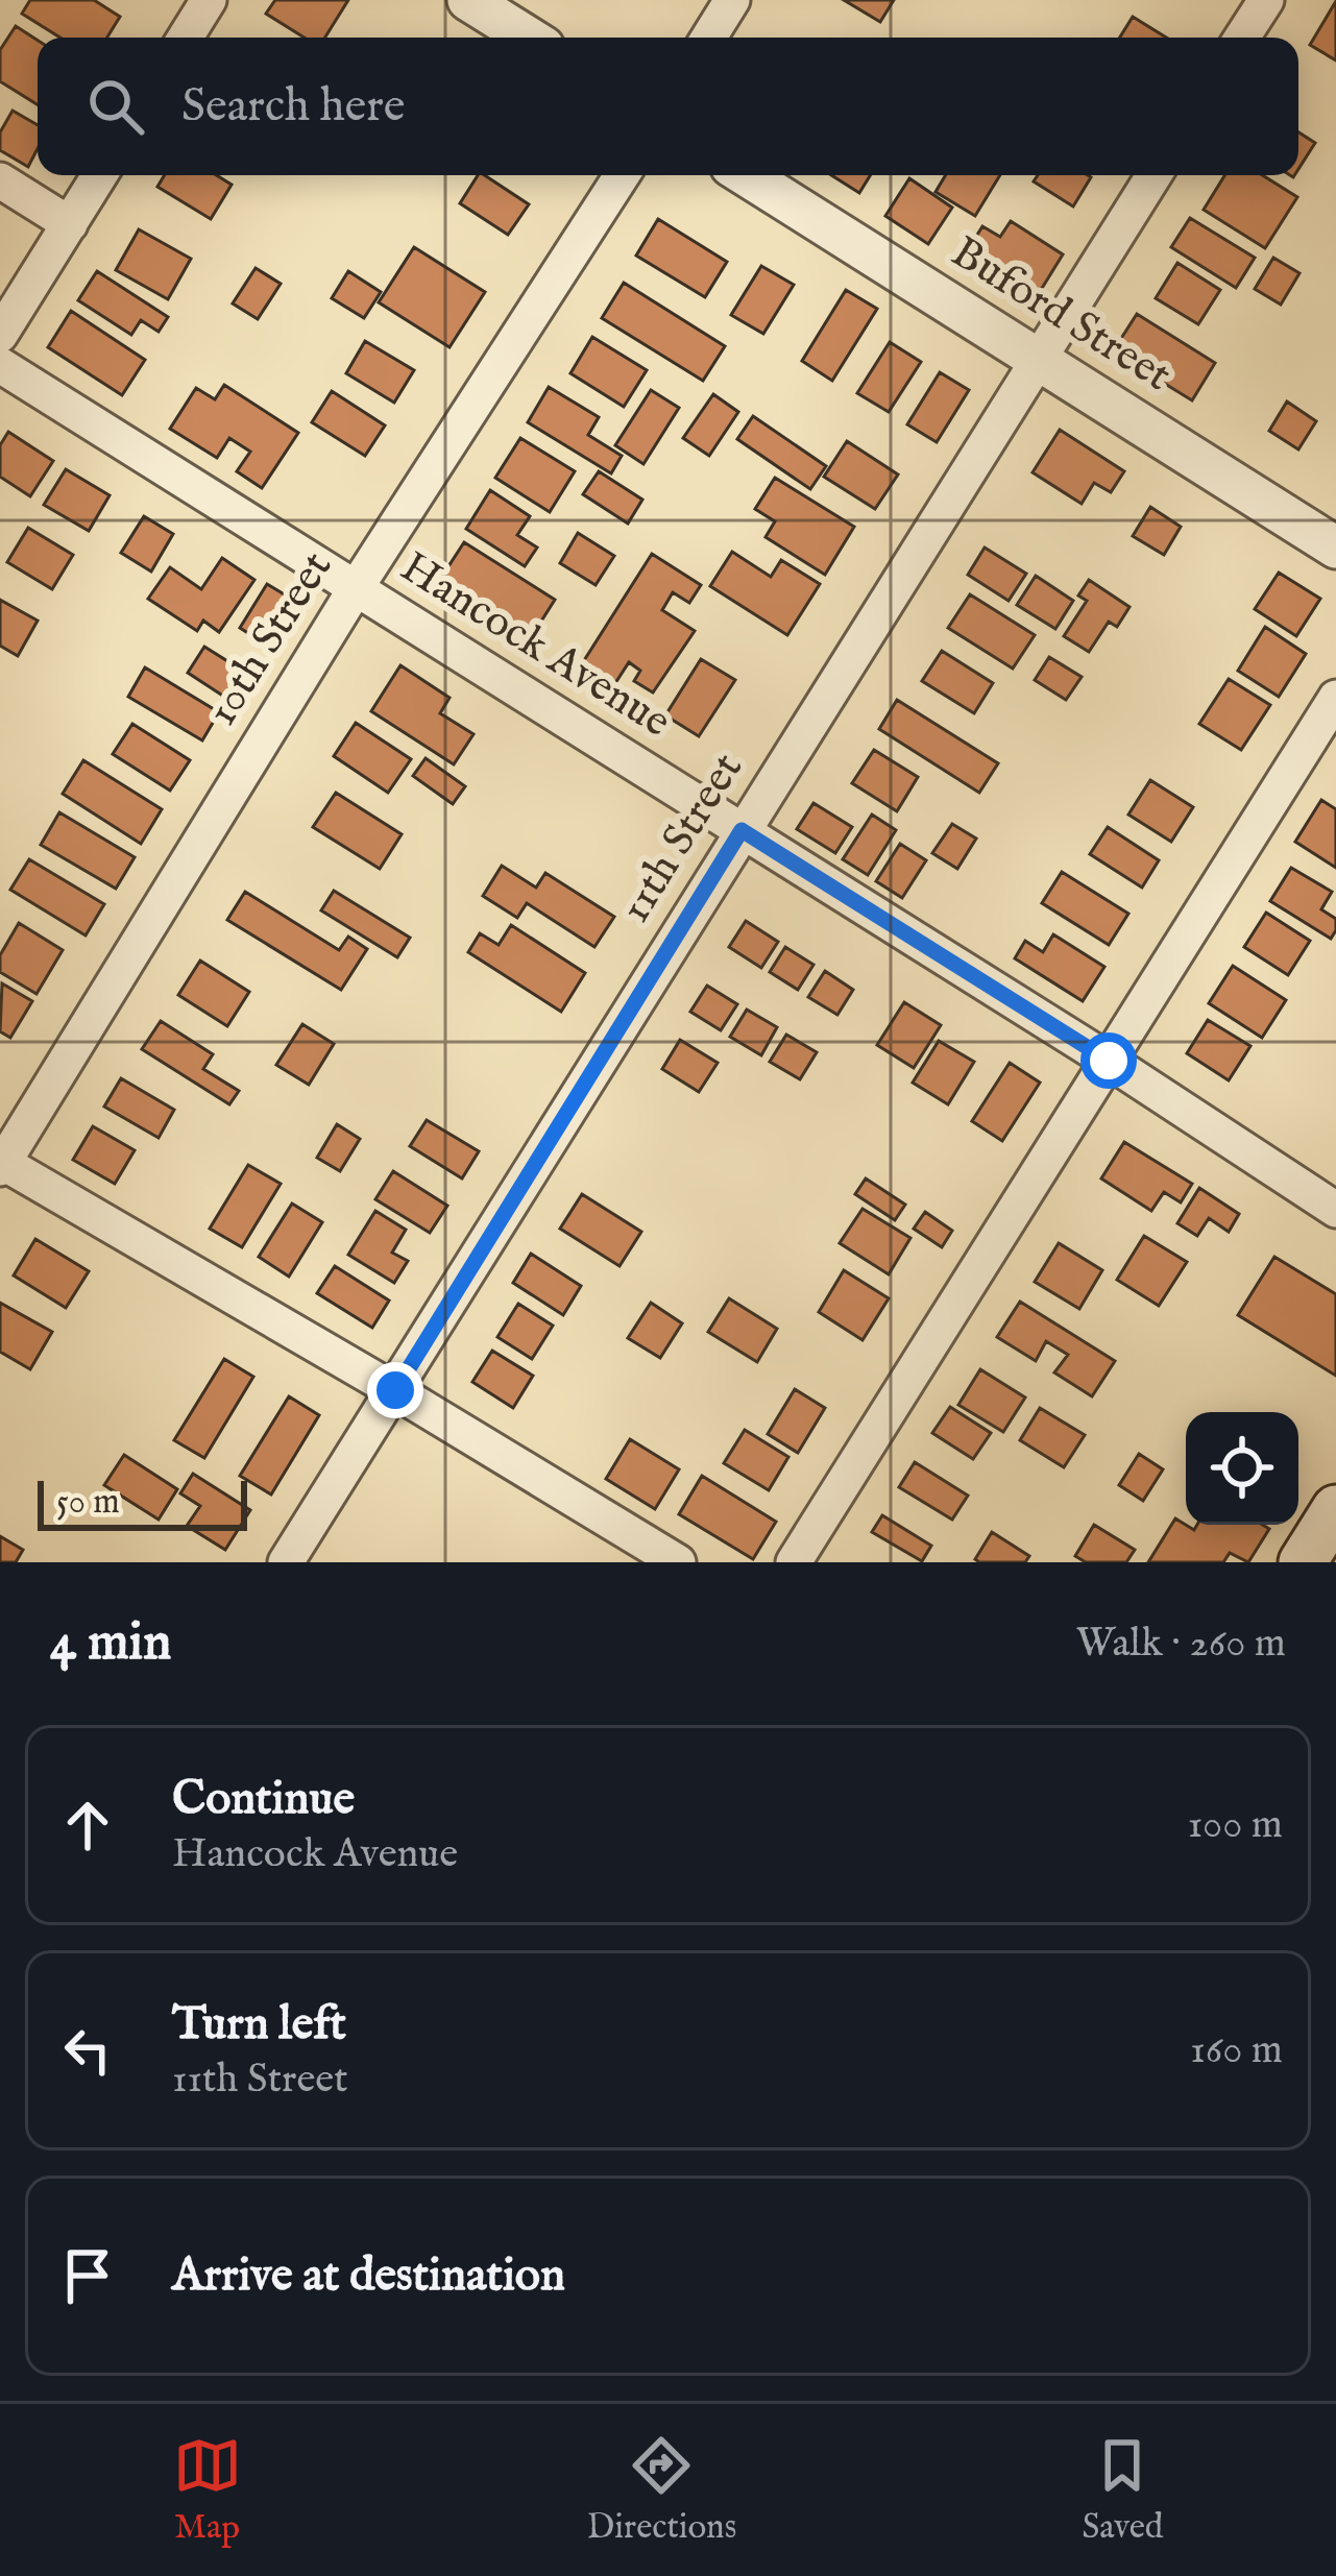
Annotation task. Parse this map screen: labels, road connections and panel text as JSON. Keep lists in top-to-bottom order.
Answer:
{
  "streets": {
    "street": [
      "Buford Street",
      "10th Street",
      "Hancock Avenue",
      "11th Street"
    ]
  },
  "crossings": [
    ["Buford Street", "11th Street"],
    ["10th Street", "Hancock Avenue"],
    ["Hancock Avenue", "11th Street"]
  ],
  "scale_bar": "50 m",
  "page": {
    "search": "Search here",
    "scale": "50 m",
    "heading": ["4 min", "Walk · 260 m"],
    "list": [
      ["Continue", "Hancock Avenue", "100 m"],
      ["Turn left", "11th Street", "160 m"],
      "Arrive at destination"
    ],
    "nav": ["Map", "Directions", "Saved"]
  }
}
